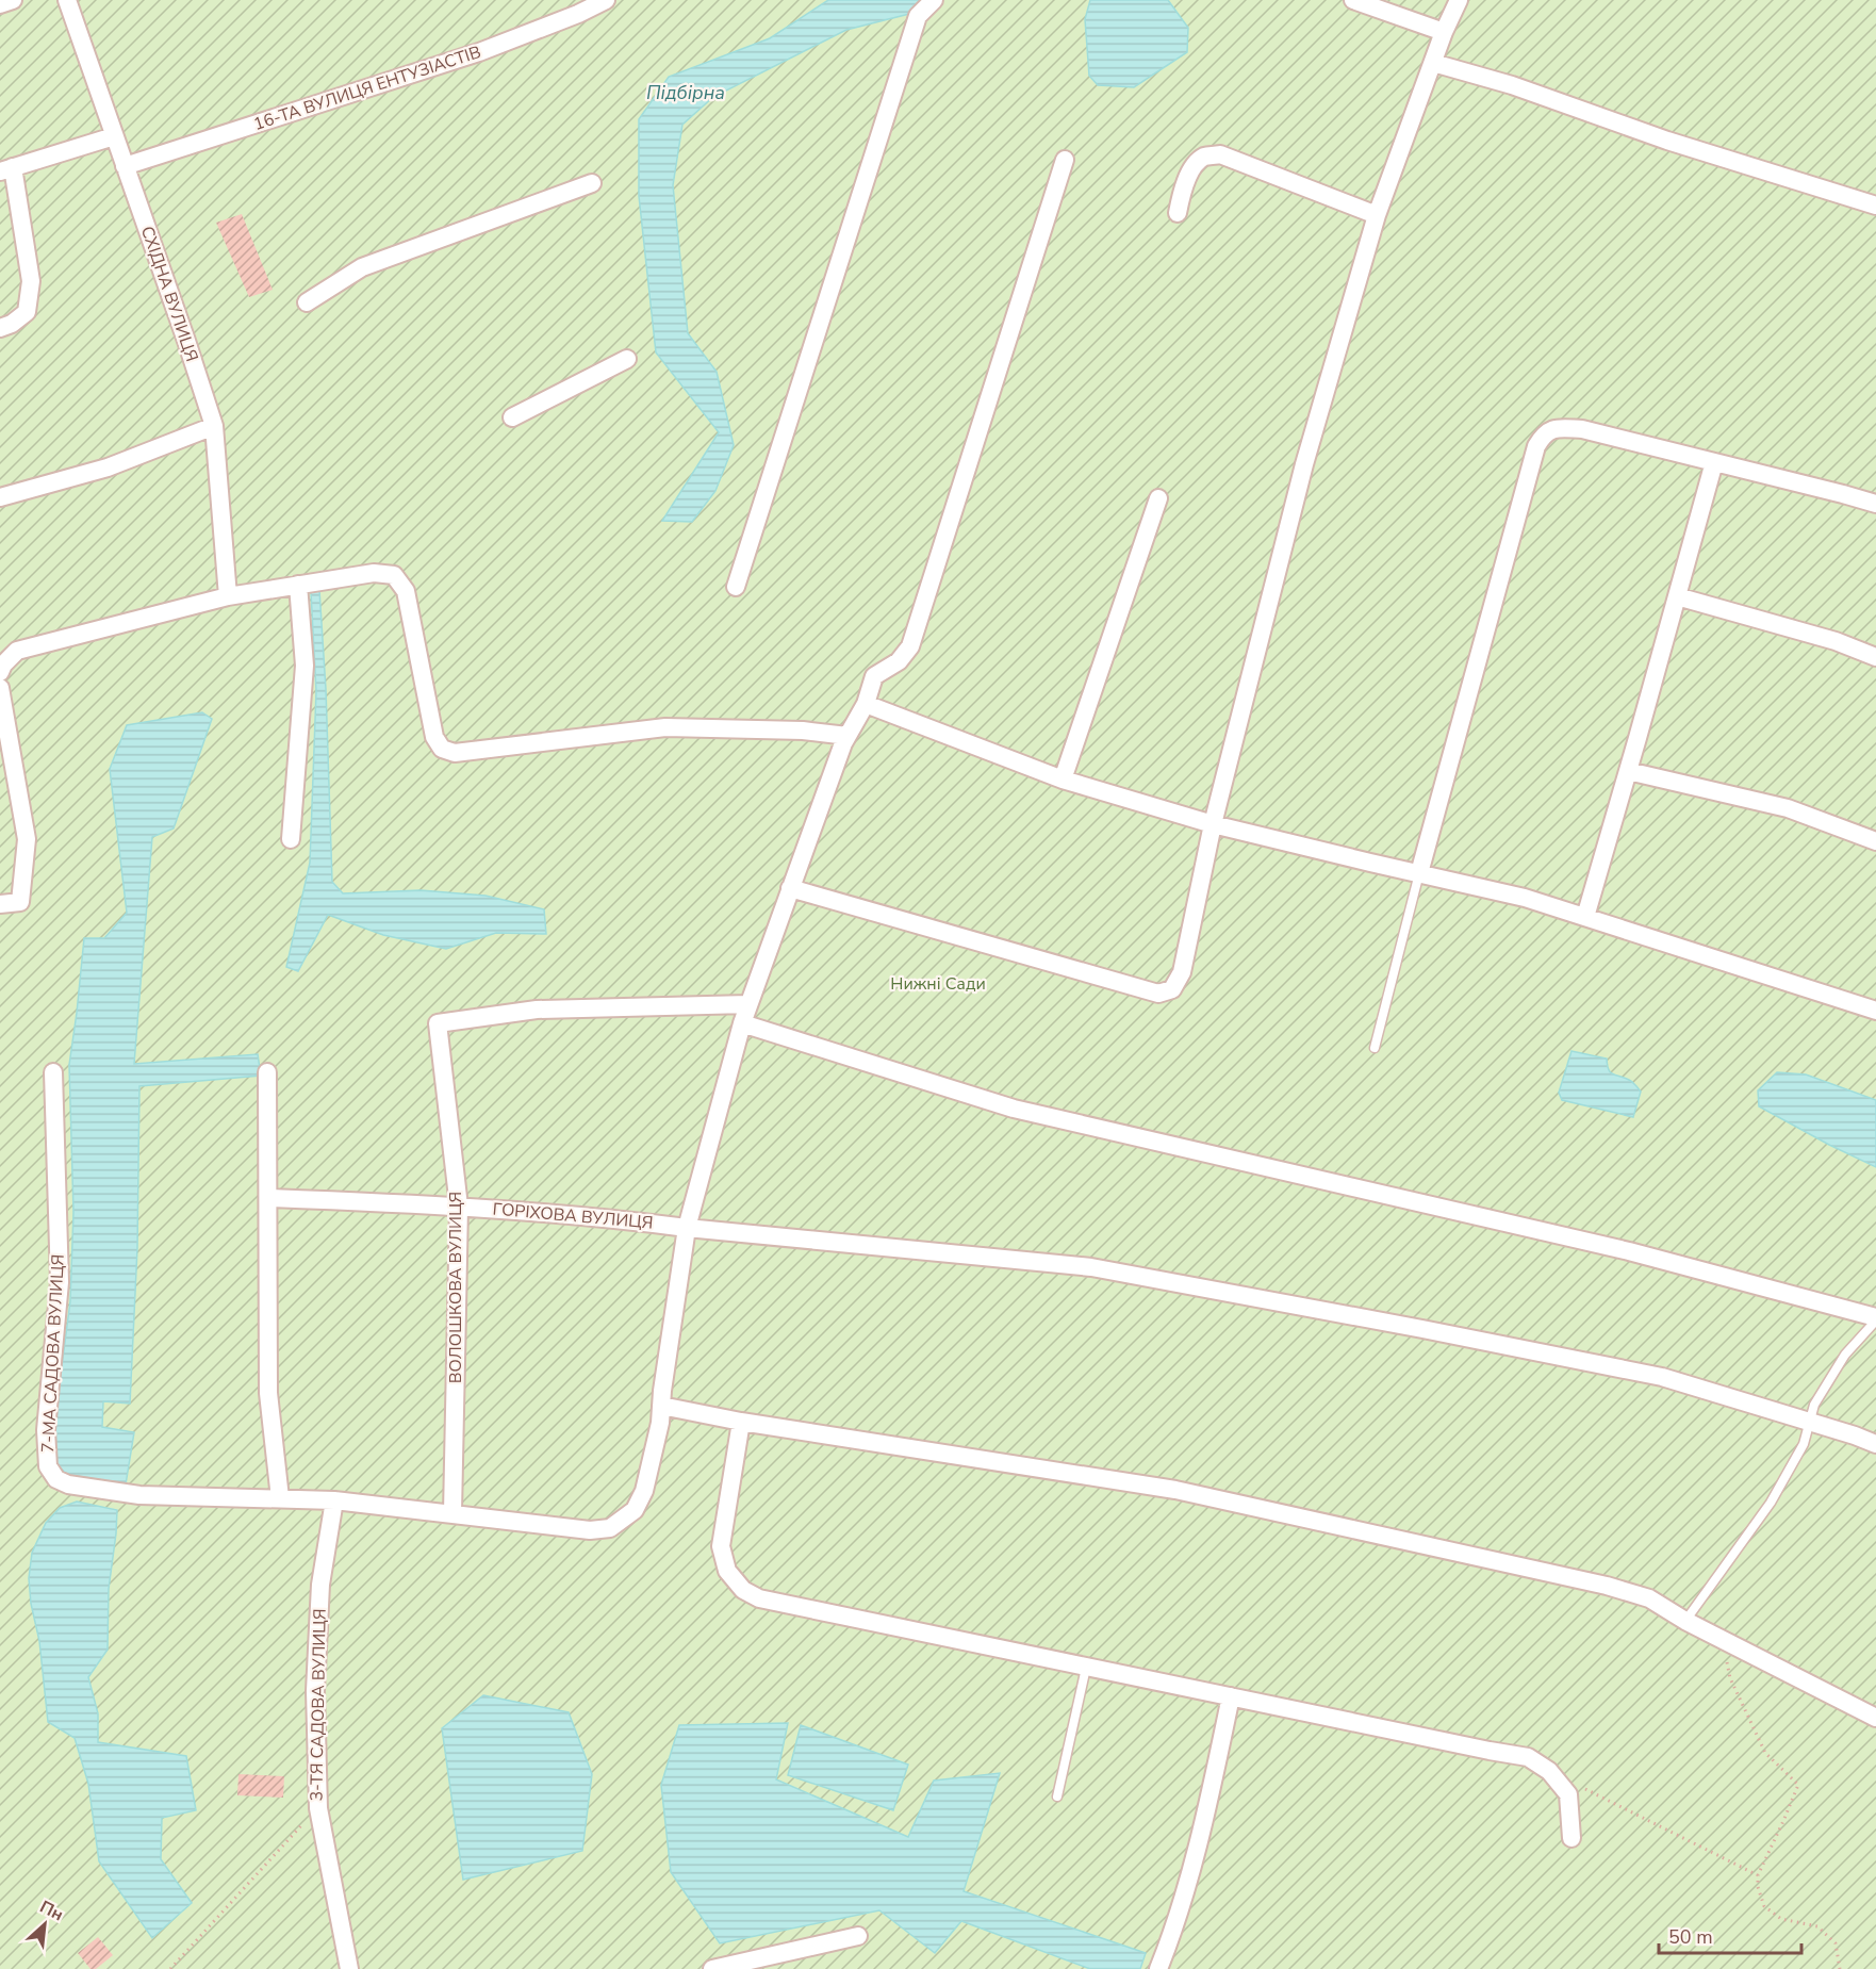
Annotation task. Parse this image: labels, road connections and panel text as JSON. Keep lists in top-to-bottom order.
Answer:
{
  "streets": {
    "street": [
      "16-ТА ВУЛИЦЯ ЕНТУЗІАСТІВ",
      "СХІДНА ВУЛИЦЯ",
      "ГОРІХОВА ВУЛИЦЯ",
      "ВОЛОШКОВА ВУЛИЦЯ",
      "7-МА САДОВА ВУЛИЦЯ",
      "3-ТЯ САДОВА ВУЛИЦЯ"
    ]
  },
  "crossings": [
    ["16-ТА ВУЛИЦЯ ЕНТУЗІАСТІВ", "СХІДНА ВУЛИЦЯ"],
    ["ГОРІХОВА ВУЛИЦЯ", "ВОЛОШКОВА ВУЛИЦЯ"]
  ],
  "water": ["Підбірна"],
  "parks": ["Нижні Сади"],
  "scale_bar": "50 m",
  "north": "top right"
}
